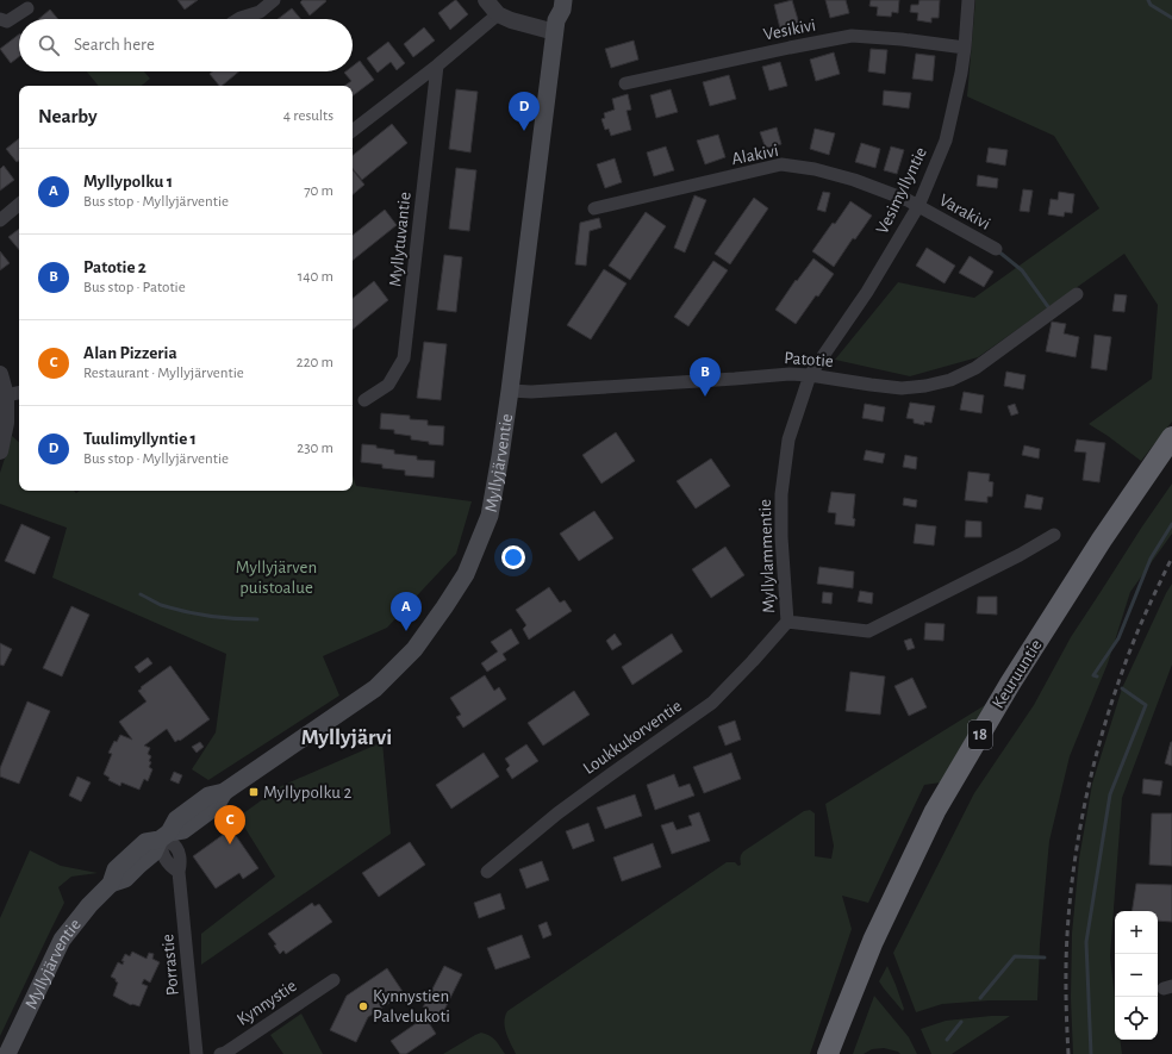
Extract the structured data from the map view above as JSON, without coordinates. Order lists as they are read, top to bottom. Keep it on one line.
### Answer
{"streets":{"highway":["Keuruuntie","18"],"main road":["Myllyjärventie"],"street":["Vesikivi","Alakivi","Vesimyllyntie","Varakivi","Myllytuvantie","Patotie","Myllylammentie","Loukkukorventie","Porrastie","Kynnystie"]},"crossings":[["Vesikivi","Vesimyllyntie"],["Alakivi","Vesimyllyntie"],["Alakivi","Varakivi"],["Vesimyllyntie","Varakivi"],["Vesimyllyntie","Patotie"],["Vesimyllyntie","Myllylammentie"],["Patotie","Myllyjärventie"],["Patotie","Myllylammentie"],["Myllyjärventie","Porrastie"],["Myllylammentie","Loukkukorventie"]],"districts":["Myllyjärvi"],"parks":["Myllyjärven puistoalue"],"places":{"transit":["Myllypolku 2"],"other":["Kynnystien Palvelukoti"]},"page":{"search":"Search here","heading":["Nearby","4 results"],"pins":["D","B","A","C"],"list":[{"mark":"A","name":"Myllypolku 1","note":"Bus stop · Myllyjärventie","value":"70 m"},{"mark":"B","name":"Patotie 2","note":"Bus stop · Patotie","value":"140 m"},{"mark":"C","name":"Alan Pizzeria","note":"Restaurant · Myllyjärventie","value":"220 m"},{"mark":"D","name":"Tuulimyllyntie 1","note":"Bus stop · Myllyjärventie","value":"230 m"}],"map_buttons":["+","−"]}}
